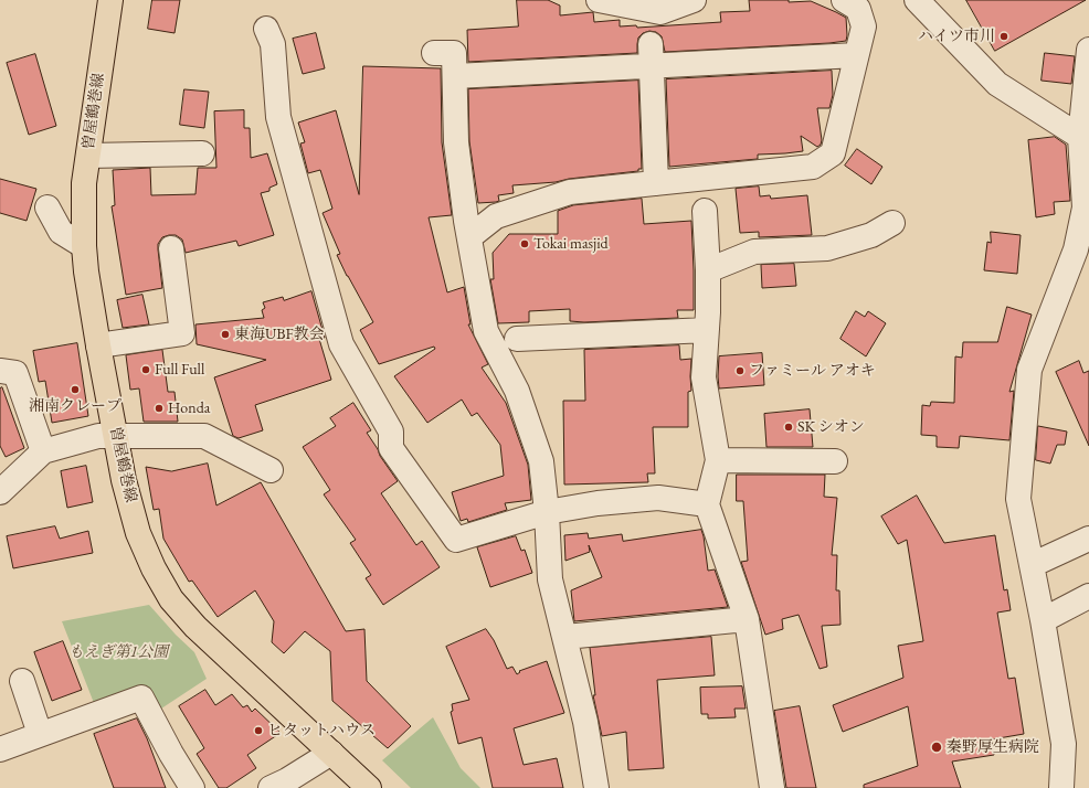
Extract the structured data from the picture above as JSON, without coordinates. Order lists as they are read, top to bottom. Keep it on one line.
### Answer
{"streets":{"main road":["曽屋鶴巻線"]},"parks":["もえぎ第1公園"],"places":["ハイツ市川","Tokai masjid","東海UBF教会","Full Full","ファミール アオキ","湘南クレープ","Honda","SK シオン","ヒタットハウス","秦野厚生病院"]}
